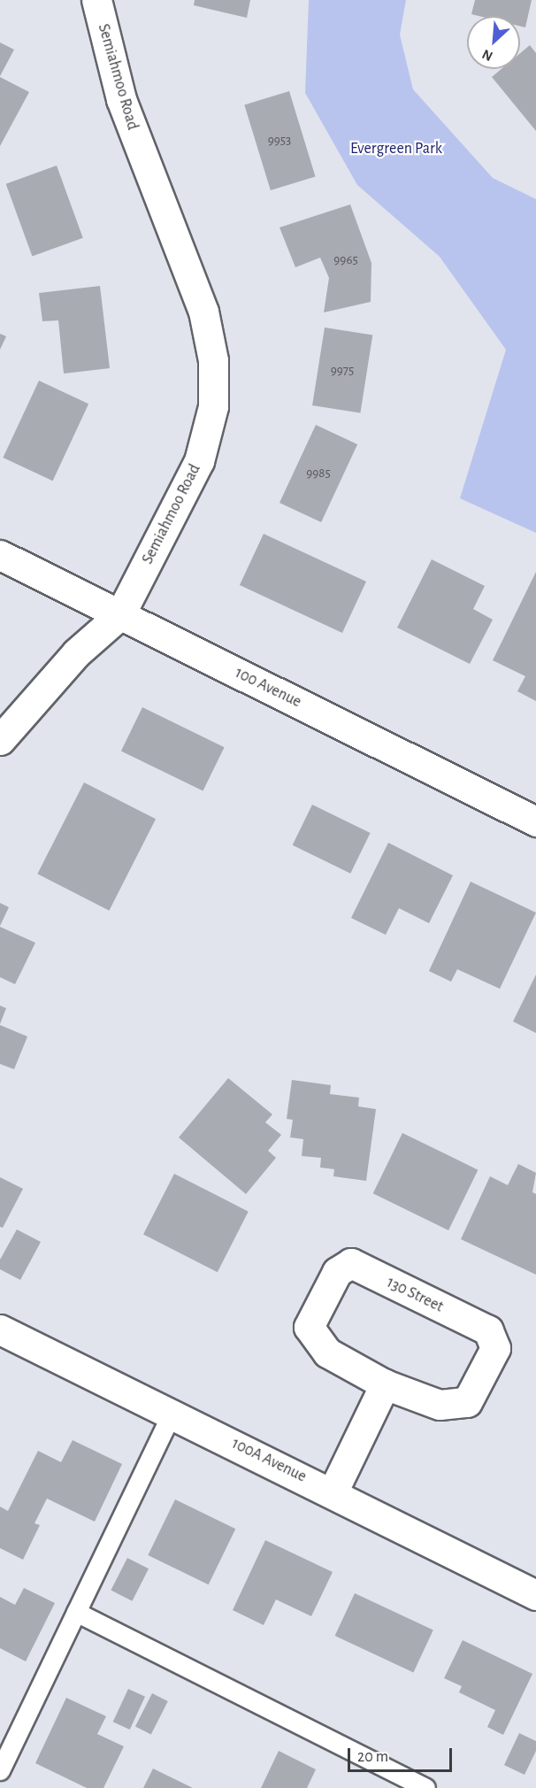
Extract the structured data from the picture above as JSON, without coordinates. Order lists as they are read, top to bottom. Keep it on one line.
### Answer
{"streets":{"street":["Semiahmoo Road","100 Avenue","130 Street","100A Avenue"]},"crossings":[["Semiahmoo Road","100 Avenue"]],"parks":["Evergreen Park"],"house_numbers":["9953","9965","9975","9985"],"scale_bar":"20 m","north":"bottom left"}
